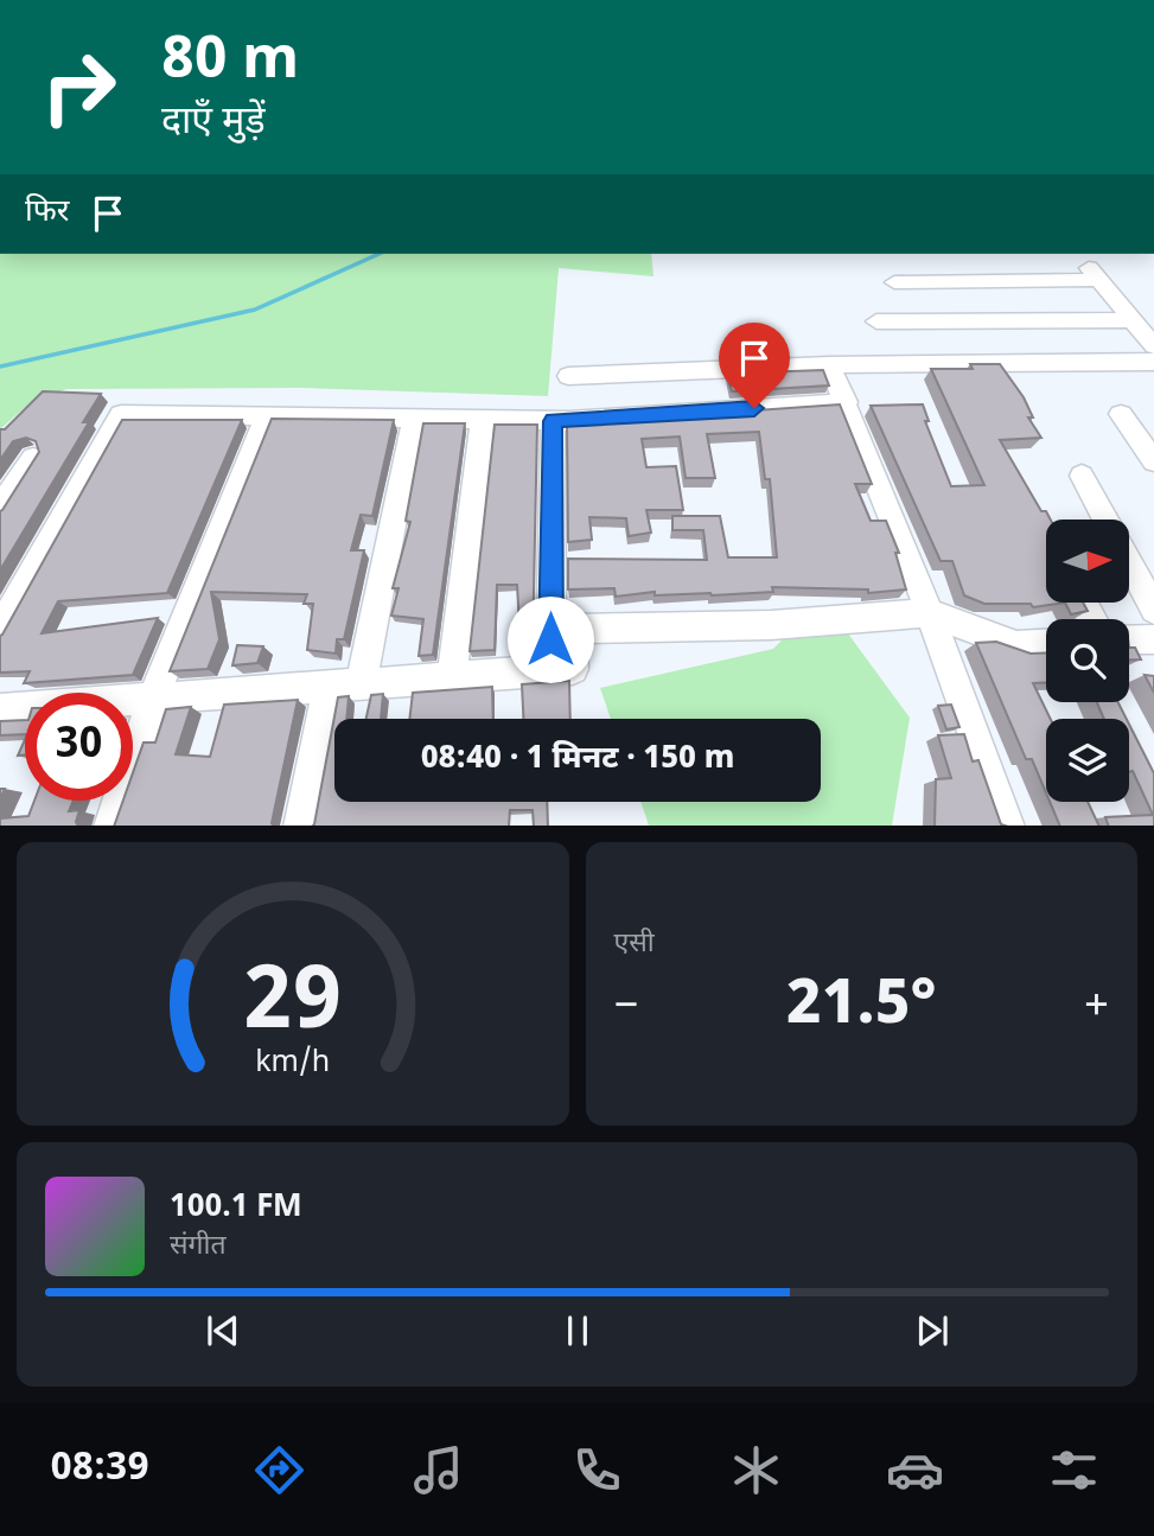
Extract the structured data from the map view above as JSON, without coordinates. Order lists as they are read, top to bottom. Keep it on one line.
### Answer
{"north":"right","page":{"turn":["80 m","दाएँ मुड़ें"],"then":"फिर","limit":"30","trip":"08:40 · 1 मिनट · 150 m","tile":"एसी","heat":["−","21.5°","+"],"song":["100.1 FM","संगीत"],"tabs":"08:39","gauge":["29","km/h"]}}
